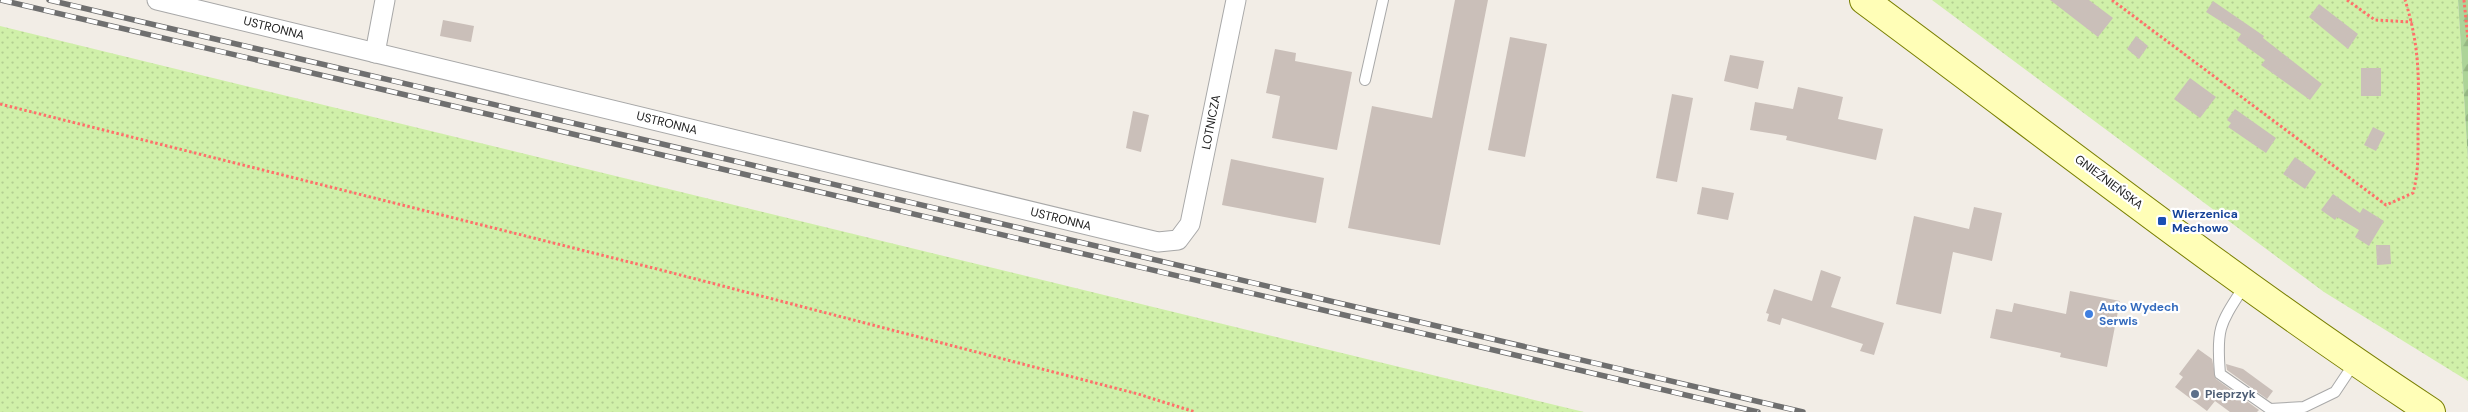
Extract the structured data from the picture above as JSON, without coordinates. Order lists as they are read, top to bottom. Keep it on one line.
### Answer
{"streets":{"main road":["GNIEŹNIEŃSKA"],"street":["USTRONNA","LOTNICZA"]},"crossings":[["USTRONNA","LOTNICZA"]],"places":{"transit":["Wierzenica Mechowo"],"other":["Auto Wydech Serwis","Pieprzyk"]}}
